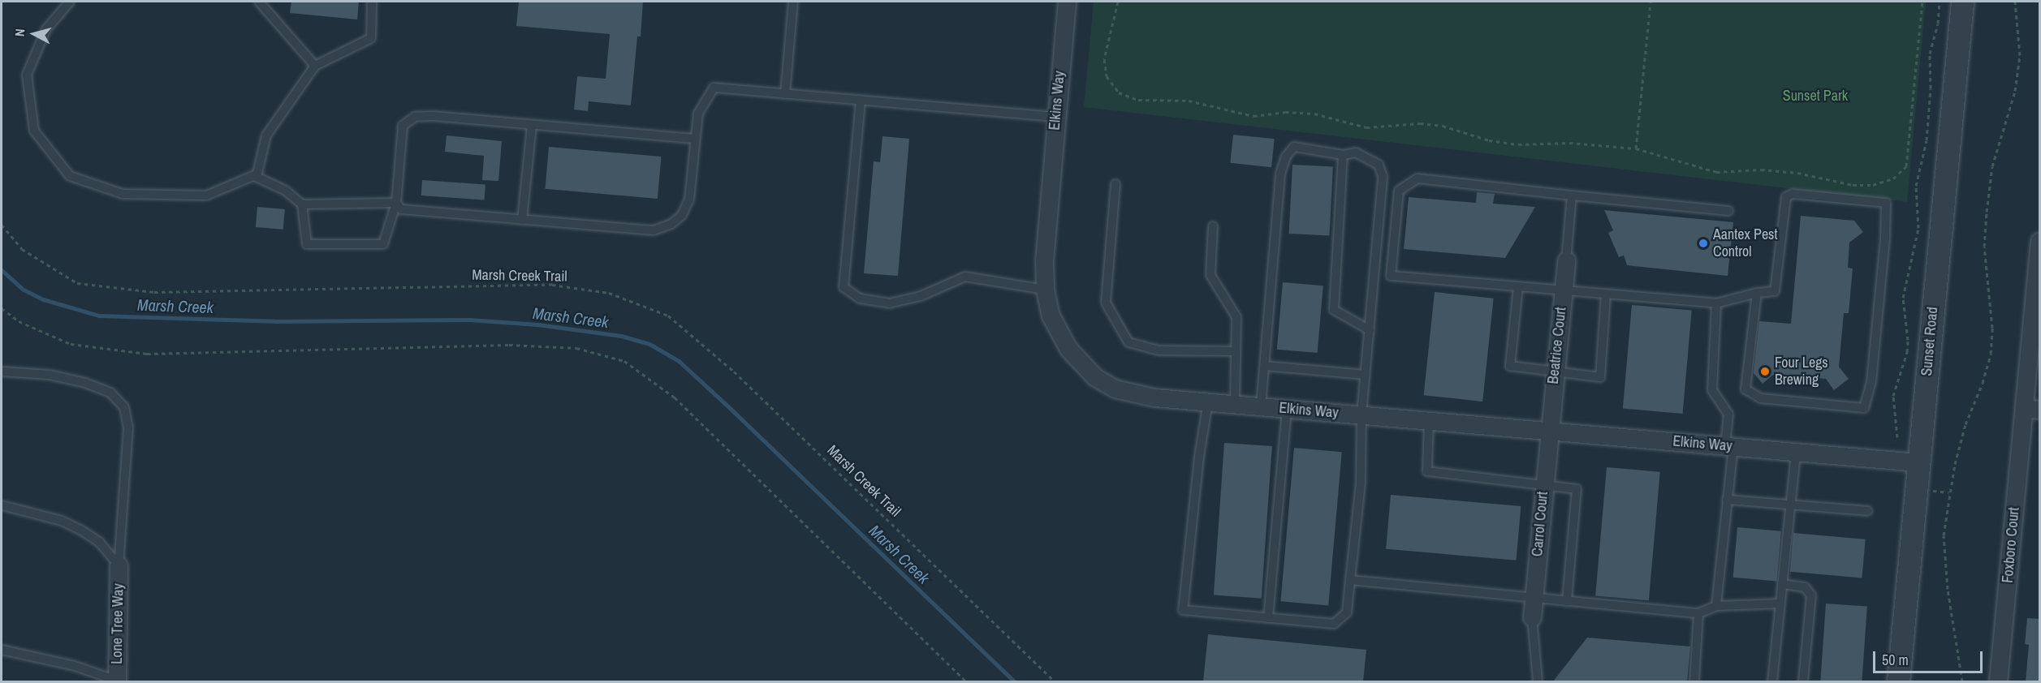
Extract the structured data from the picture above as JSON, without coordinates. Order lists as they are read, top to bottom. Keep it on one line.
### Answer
{"streets":{"street":["Elkins Way","Sunset Road","Beatrice Court","Carrol Court","Foxboro Court","Lone Tree Way"],"path":["Marsh Creek Trail"]},"crossings":[["Elkins Way","Sunset Road"],["Elkins Way","Beatrice Court"],["Elkins Way","Carrol Court"],["Beatrice Court","Carrol Court"]],"water":["Marsh Creek"],"parks":["Sunset Park"],"places":["Aantex Pest Control","Four Legs Brewing"],"scale_bar":"50 m","north":"left"}
